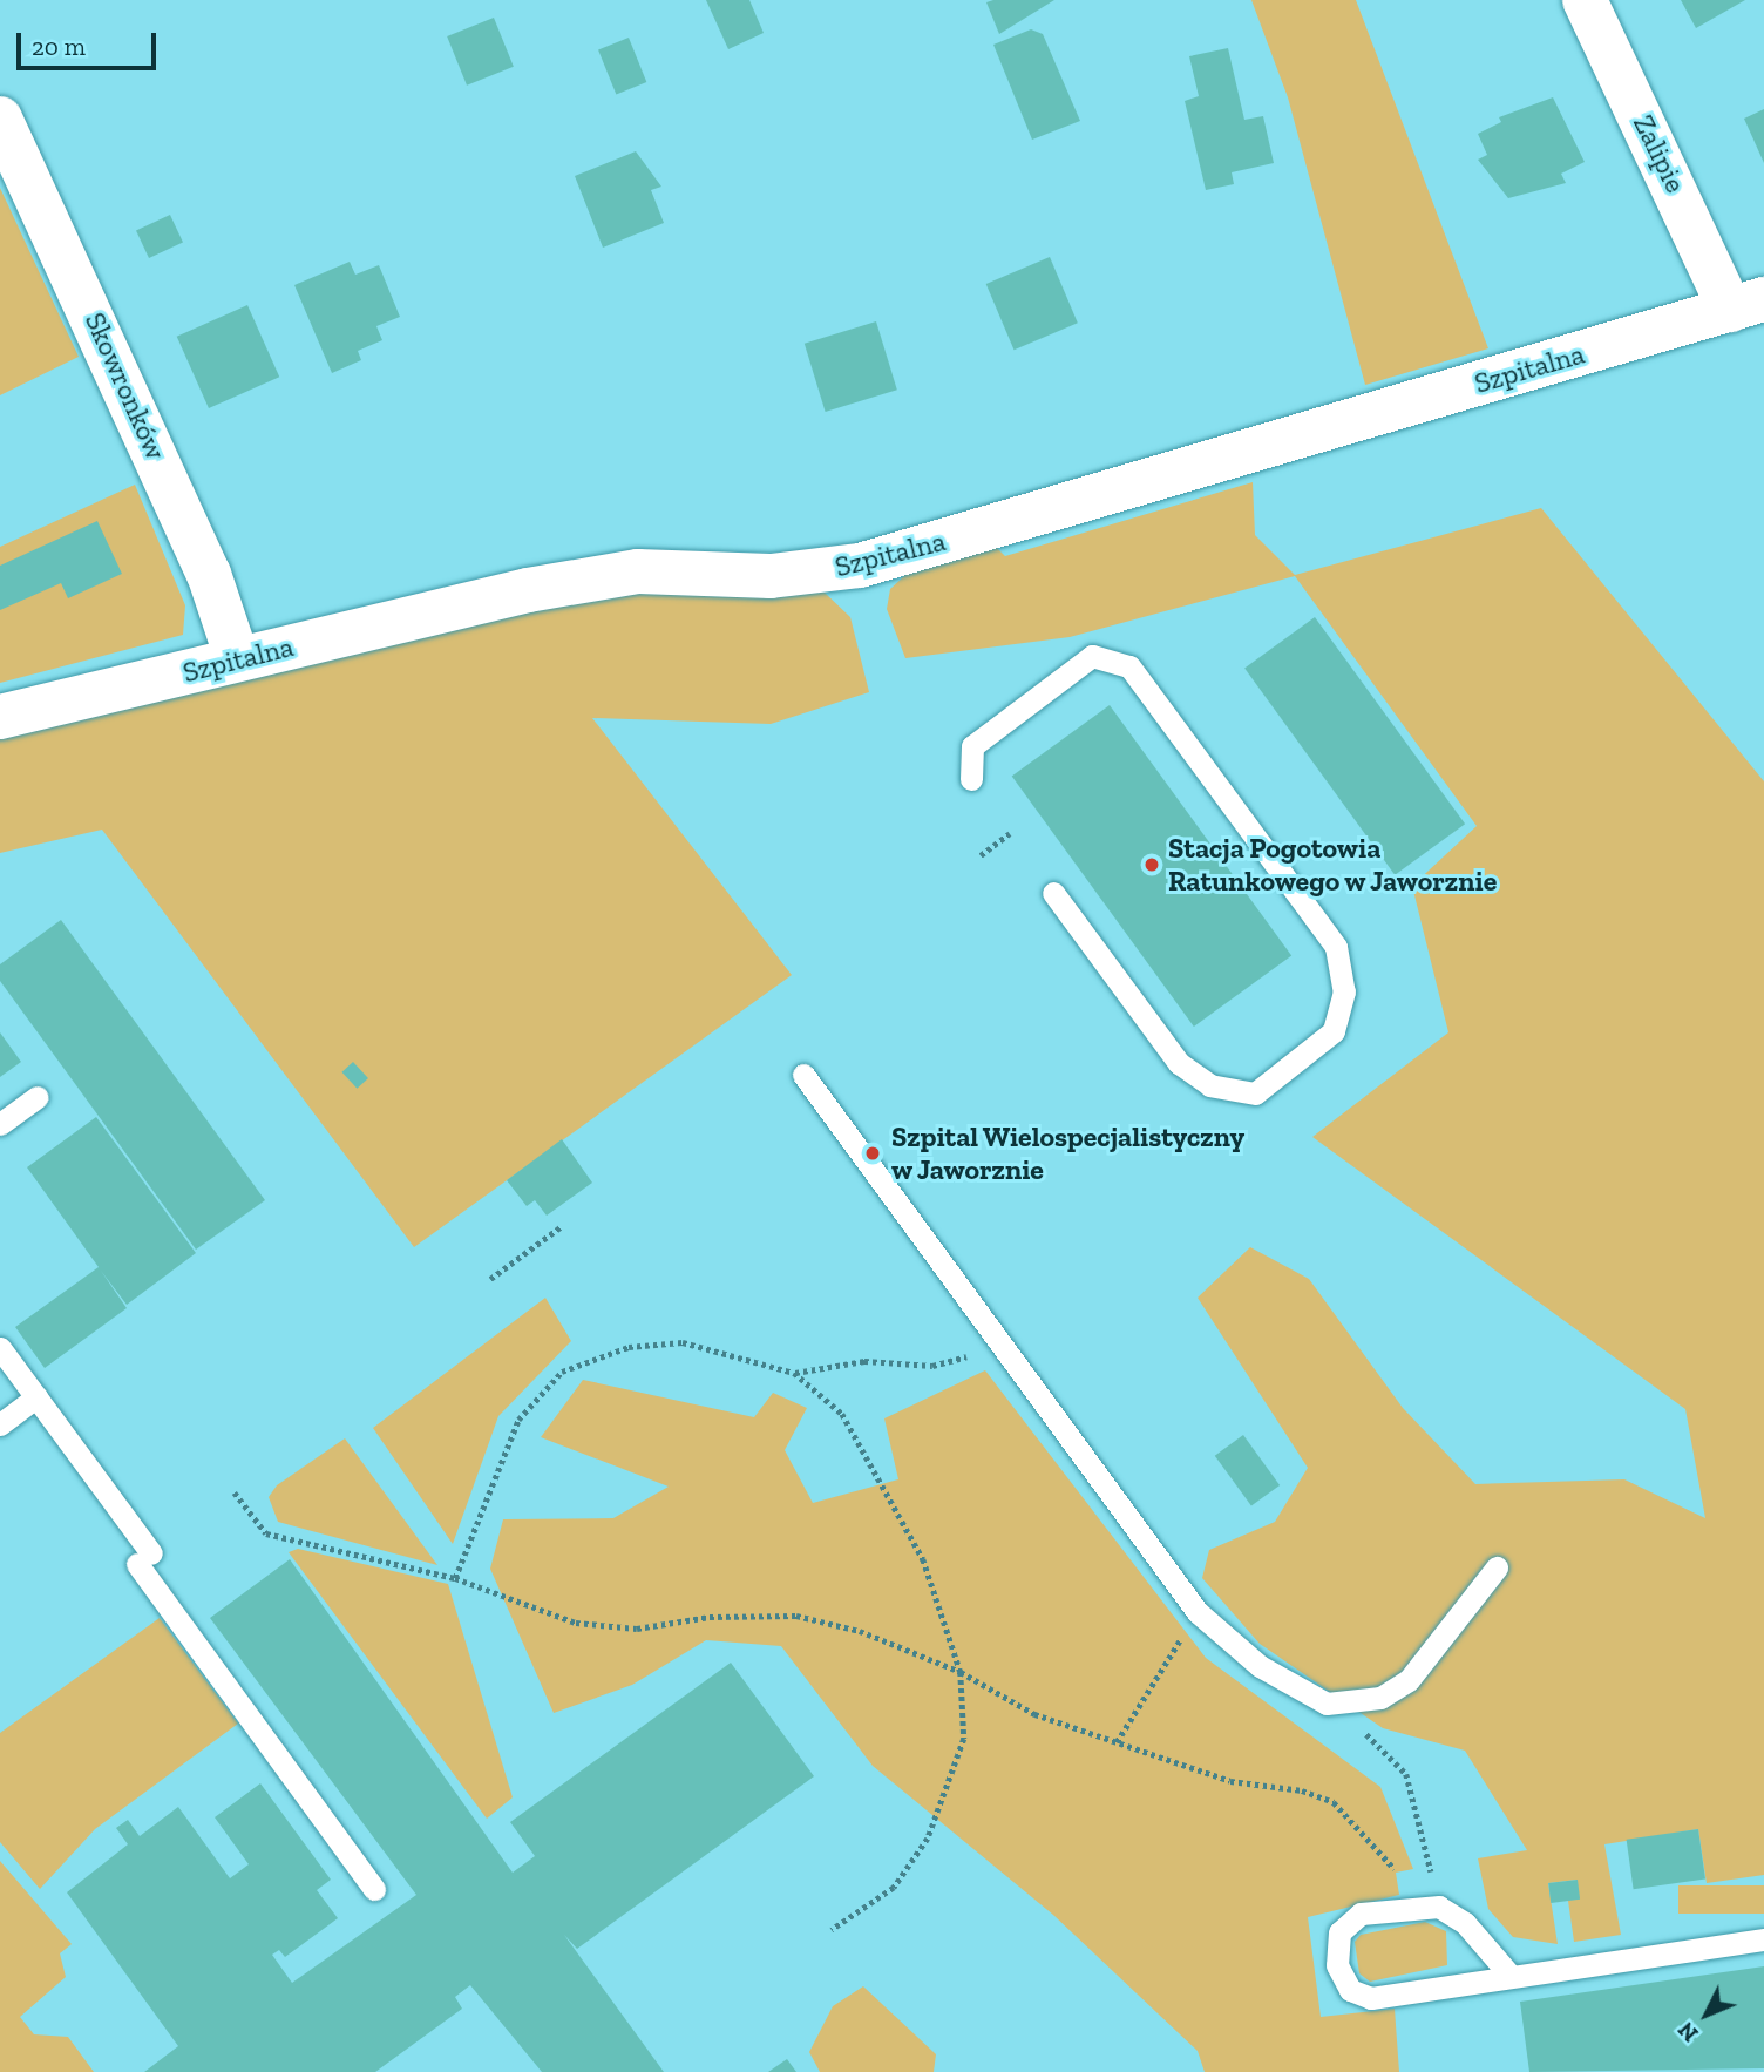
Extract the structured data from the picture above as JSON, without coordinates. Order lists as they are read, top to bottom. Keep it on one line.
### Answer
{"streets":{"street":["Zalipie","Szpitalna","Skowronków"]},"crossings":[["Zalipie","Szpitalna"],["Szpitalna","Skowronków"]],"places":["Stacja Pogotowia Ratunkowego w Jaworznie","Szpital Wielospecjalistyczny w Jaworznie"],"scale_bar":"20 m","north":"bottom left"}
